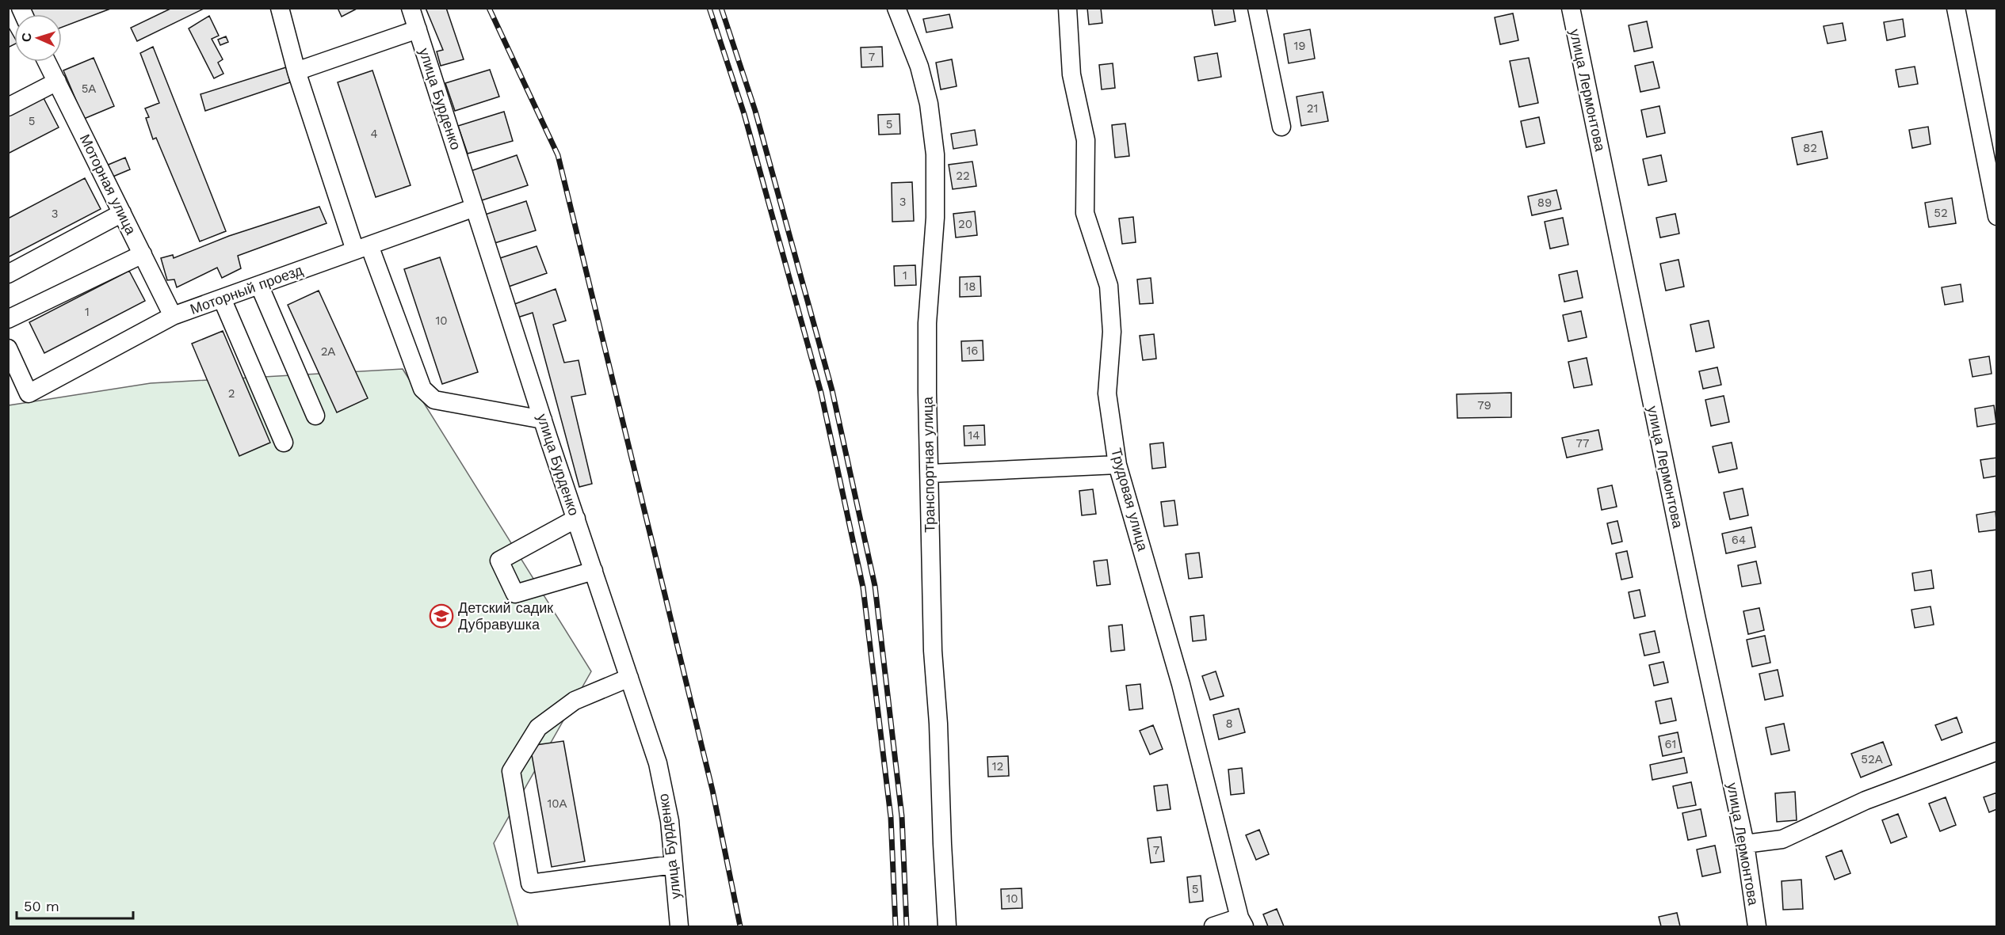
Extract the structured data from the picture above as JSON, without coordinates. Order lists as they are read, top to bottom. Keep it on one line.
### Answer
{"streets":{"street":["улица Лермонтова","улица Бурденко","Моторная улица","Моторный проезд","Транспортная улица","Трудовая улица"]},"crossings":[["улица Бурденко","Моторный проезд"],["Моторная улица","Моторный проезд"]],"places":{"school or university":["Детский садик Дубравушка"]},"house_numbers":["19","7","5А","21","5","5","4","82","22","3","89","52","3","20","1","18","1","10","16","2А","2","79","14","77","64","8","61","52А","12","10А","7","5","10"],"scale_bar":"50 m","north":"left"}
